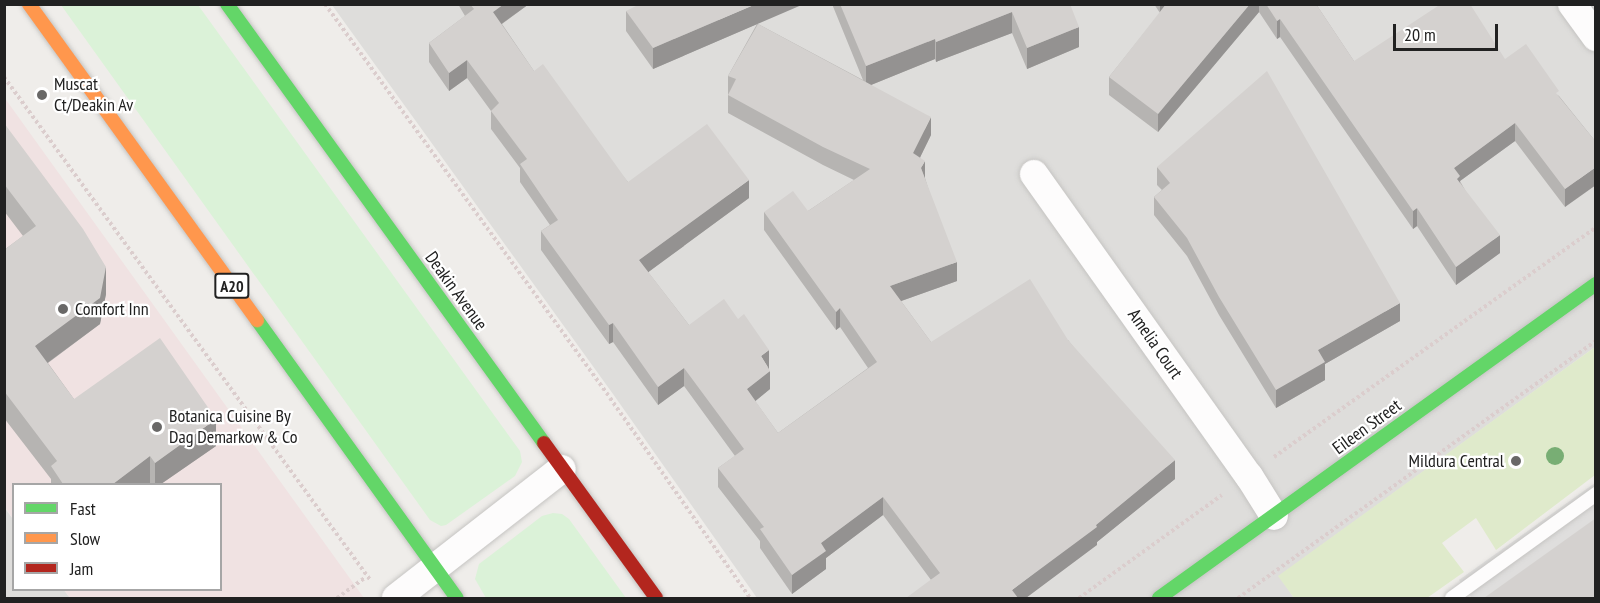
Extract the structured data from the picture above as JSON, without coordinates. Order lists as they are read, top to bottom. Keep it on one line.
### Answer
{"streets":{"main road":["A20","Deakin Avenue","Eileen Street"],"street":["Amelia Court"]},"crossings":[["Amelia Court","Eileen Street"]],"places":["Muscat Ct/Deakin Av","Comfort Inn","Botanica Cuisine By Dag Demarkow & Co","Mildura Central"],"legend":["Fast","Slow","Jam"],"scale_bar":"20 m"}
